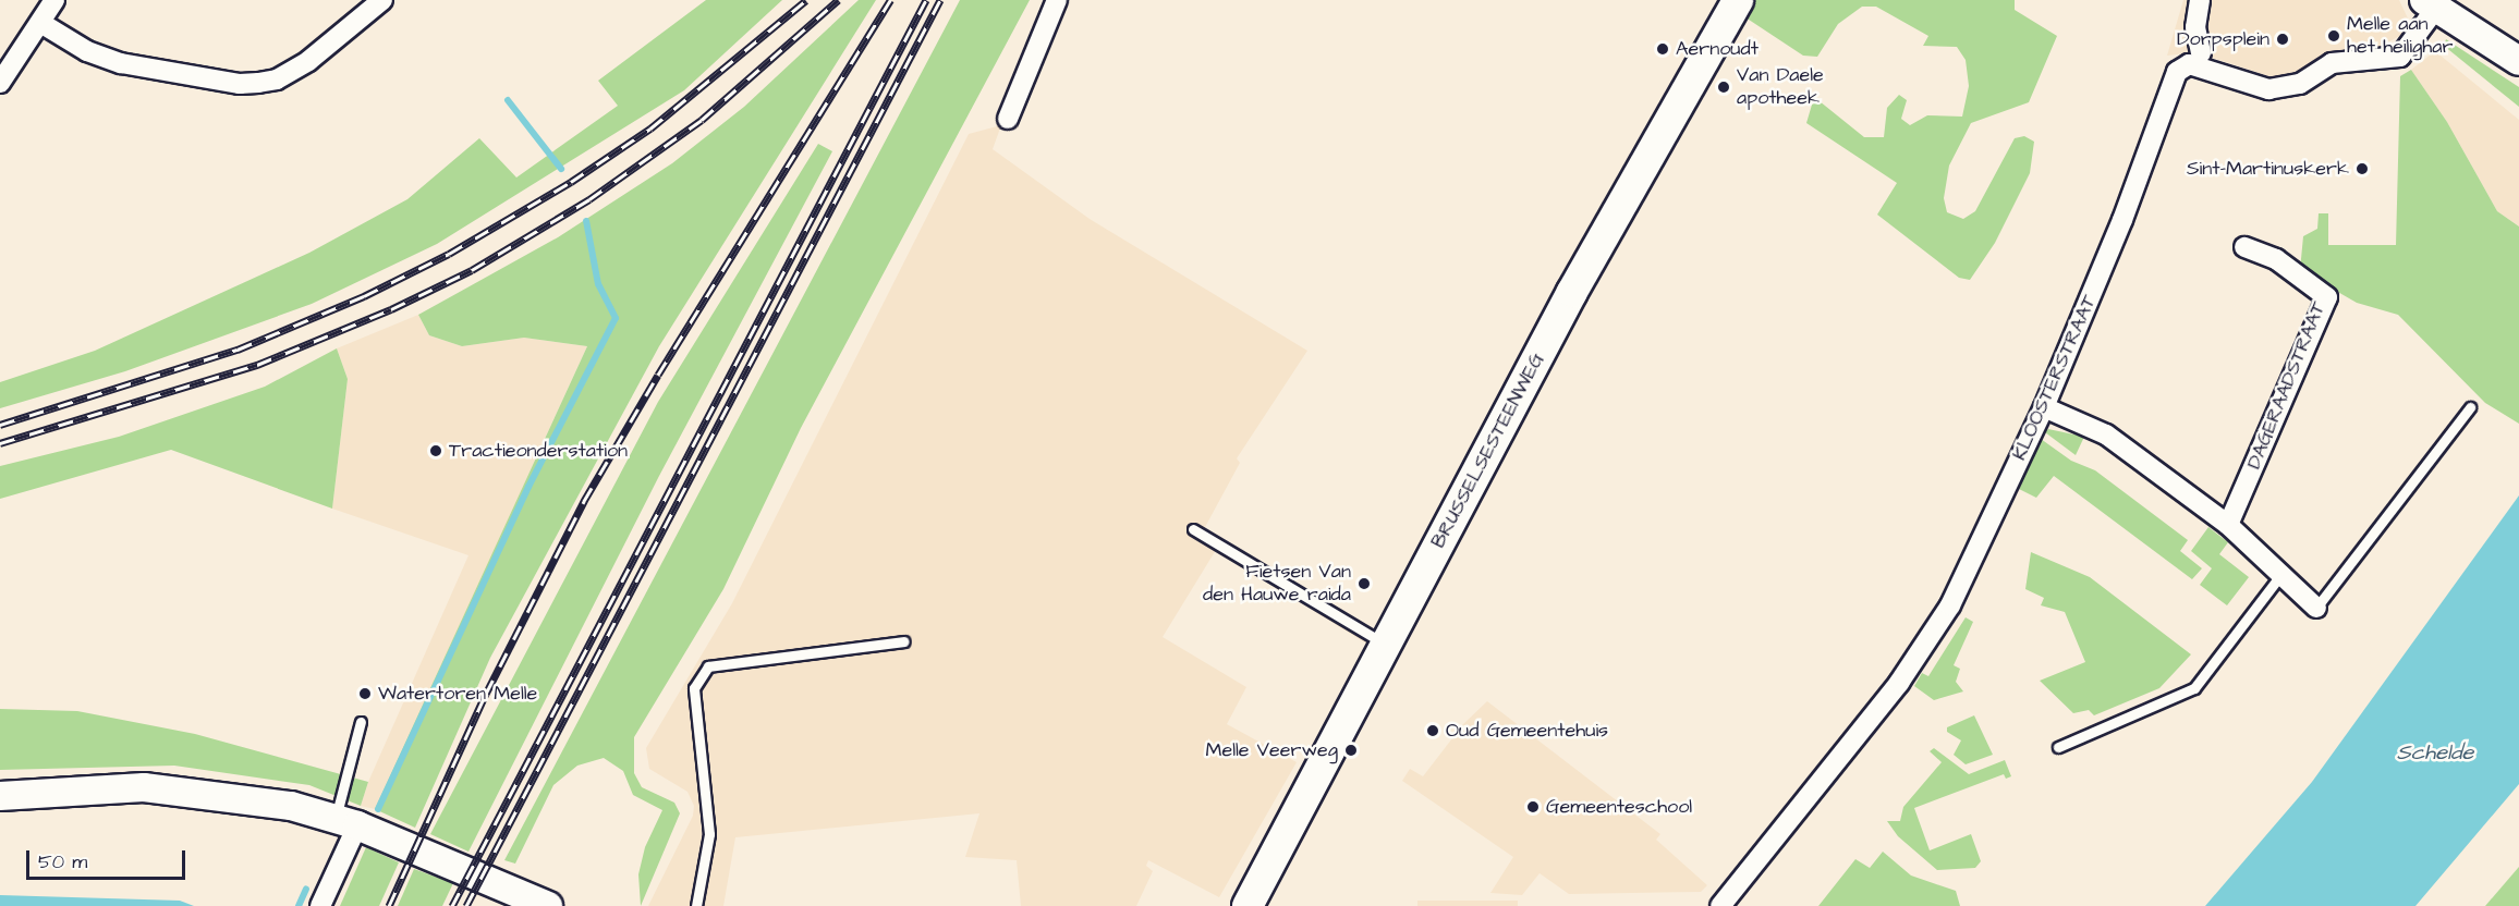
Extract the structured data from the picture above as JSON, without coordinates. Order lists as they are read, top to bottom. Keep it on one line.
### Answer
{"streets":{"main road":["BRUSSELSESTEENWEG"],"street":["KLOOSTERSTRAAT","DAGERAADSTRAAT"]},"water":["Schelde"],"places":["Melle aan het heilighar","Dorpsplein","Aernoudt","Van Daele apotheek","Sint-Martinuskerk","Tractieonderstation","Fietsen Van den Hauwe raida","Watertoren Melle","Oud Gemeentehuis","Melle Veerweg","Gemeenteschool"],"scale_bar":"50 m"}
